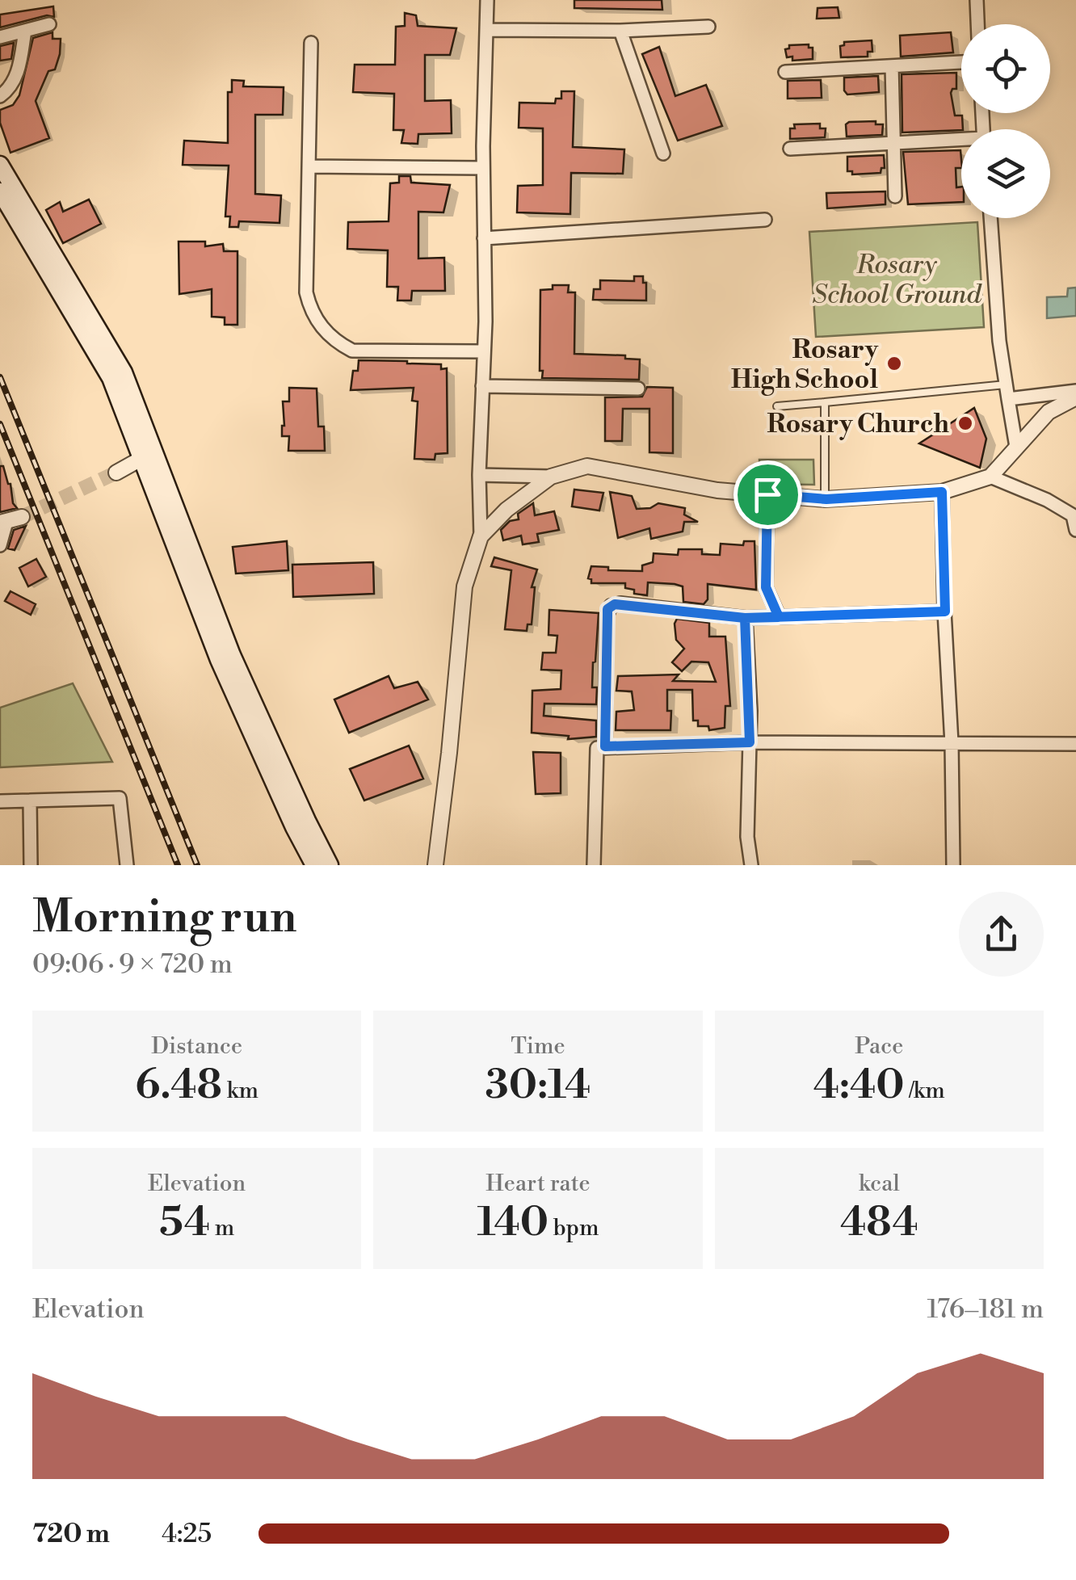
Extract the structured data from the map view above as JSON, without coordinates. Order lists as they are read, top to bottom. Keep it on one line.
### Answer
{"parks":["Rosary School Ground"],"places":["Rosary High School","Rosary Church"],"page":{"heading":["Morning run","09:06 · 9 × 720 m"],"stats":[["Distance","6.48 km"],["Time","30:14"],["Pace","4:40 /km"],["Elevation","54 m"],["Heart rate","140 bpm"],["kcal","484"]],"chart":["Elevation","176–181 m"],"list":[{"name":"720 m","note":"4:25"}]}}
